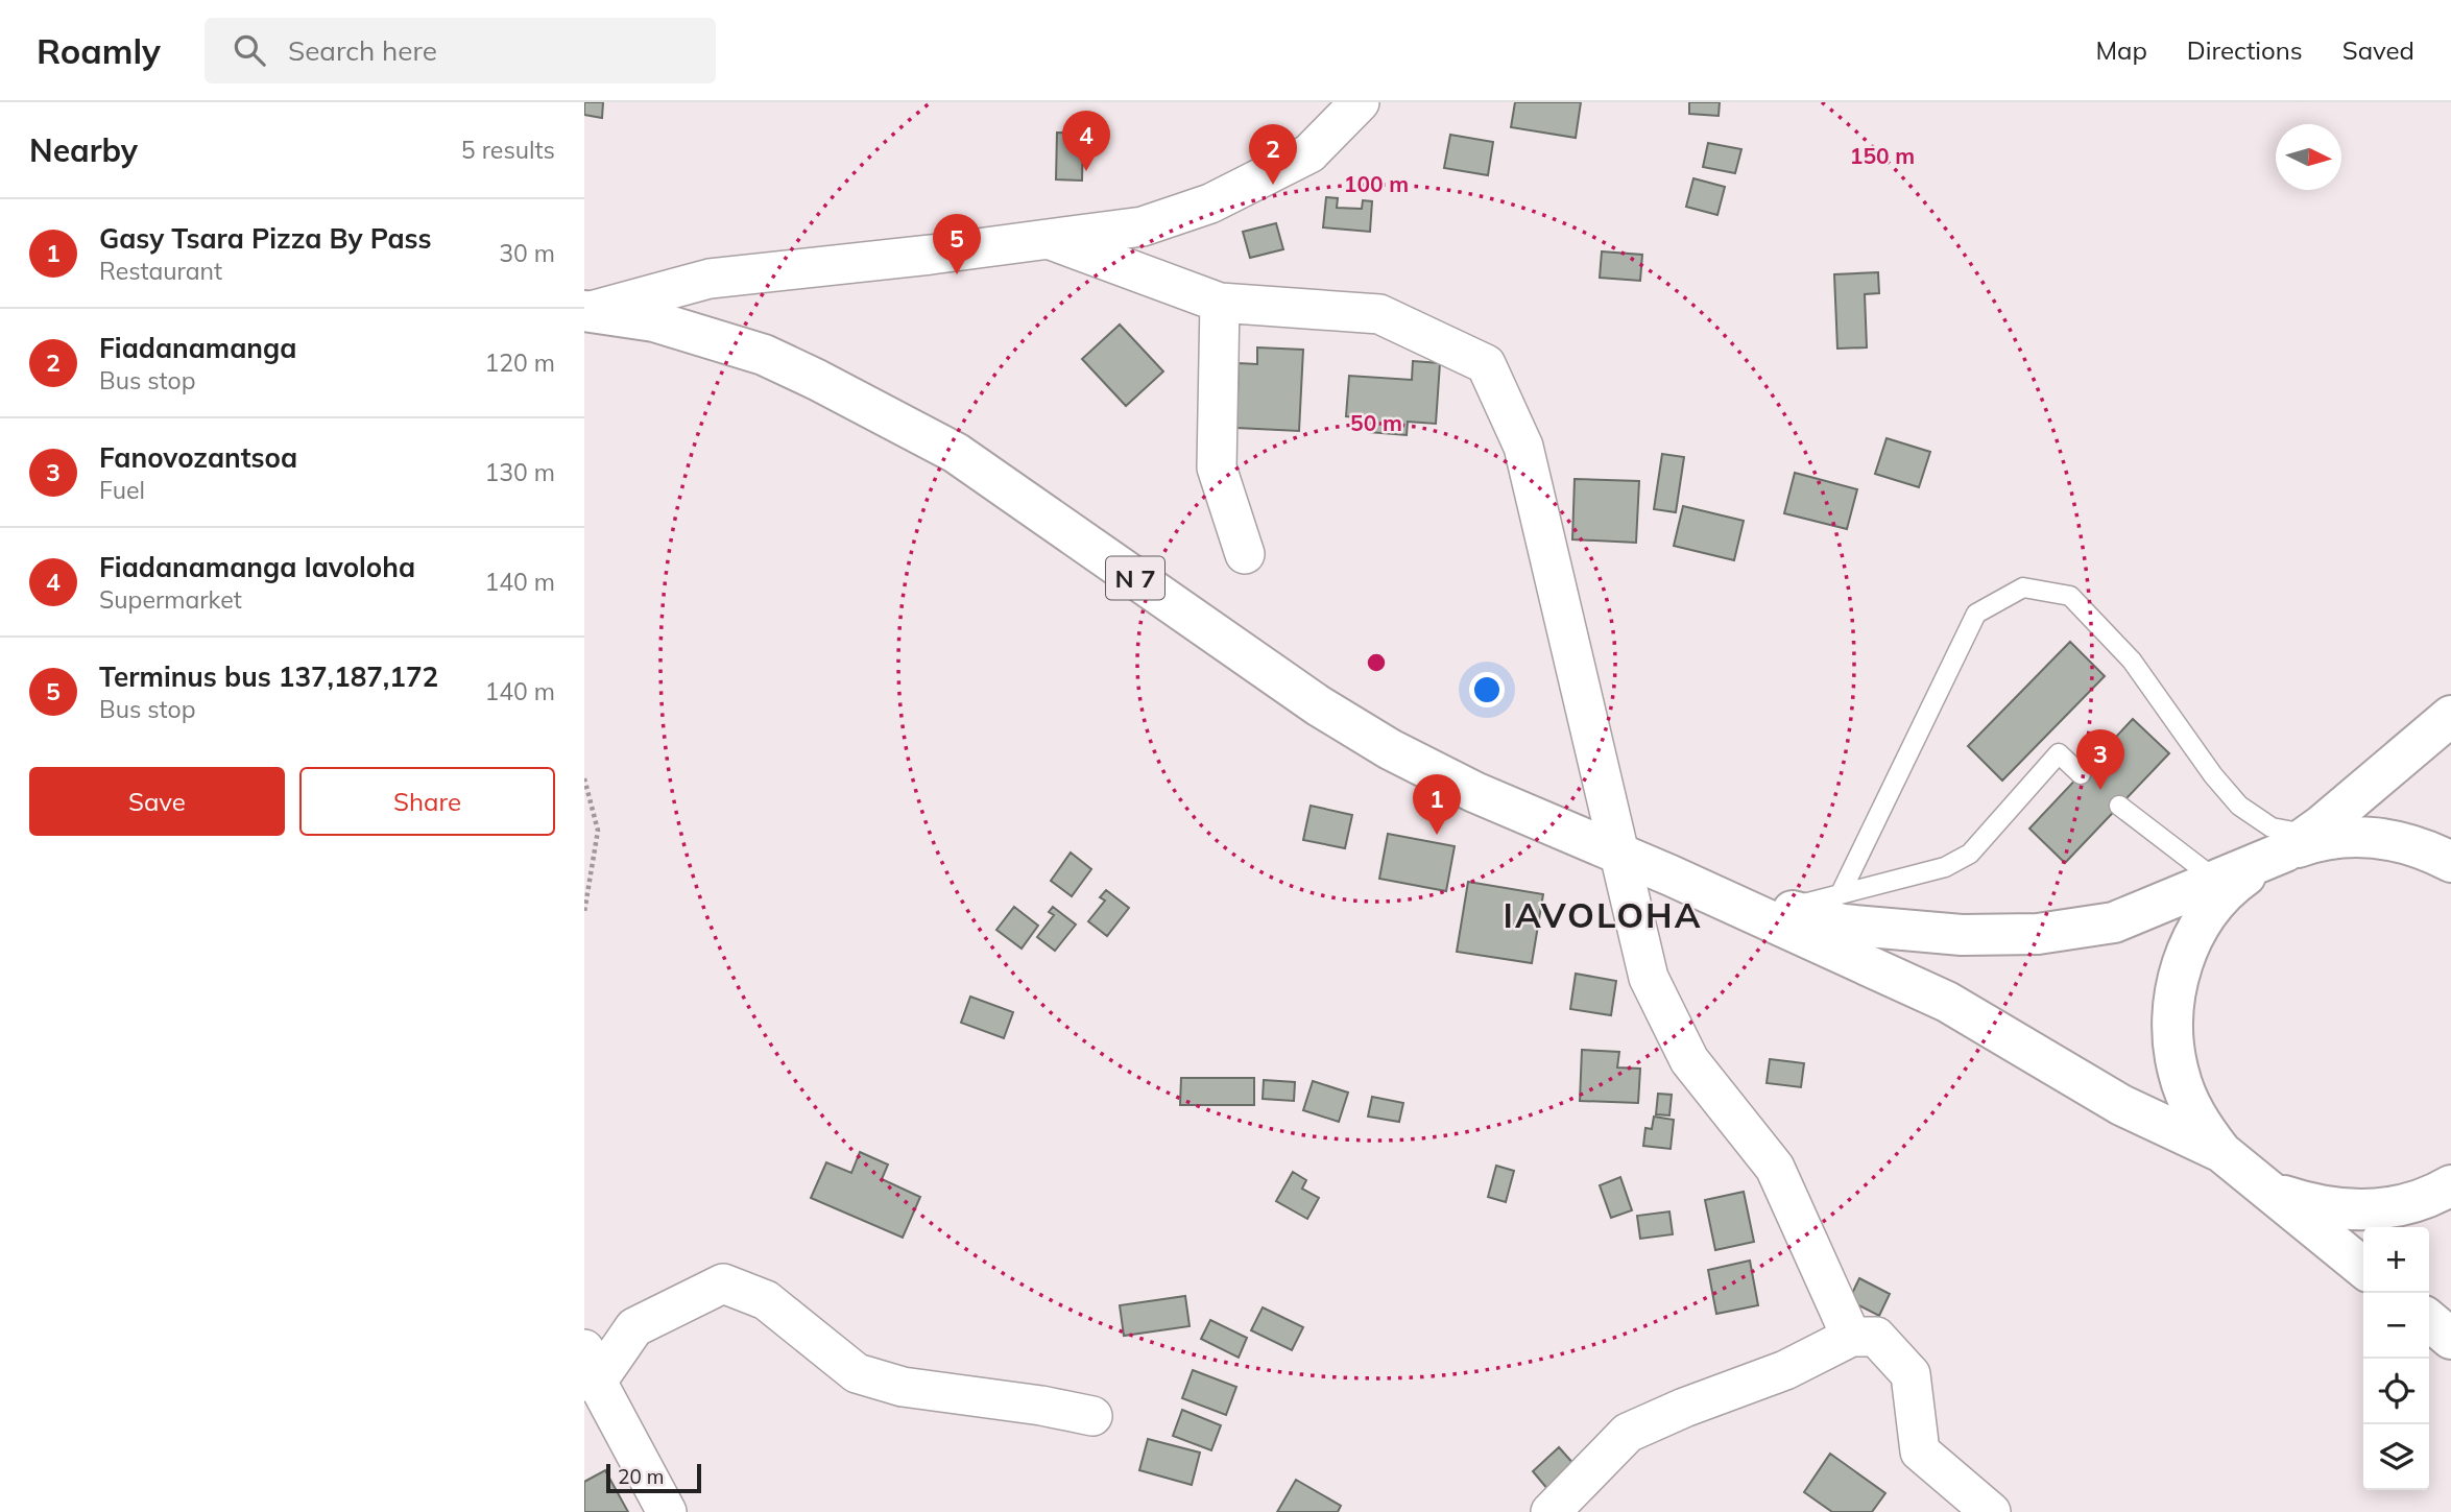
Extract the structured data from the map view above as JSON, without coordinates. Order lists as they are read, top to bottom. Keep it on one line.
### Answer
{"streets":{"main road":["N 7"]},"districts":["IAVOLOHA"],"scale_bar":"20 m","north":"right","page":{"header":"Roamly","search":"Search here","nav":["Map","Directions","Saved"],"heading":["Nearby","5 results"],"pins":["4","2","5","3","1"],"list":[{"mark":"1","name":"Gasy Tsara Pizza By Pass","note":"Restaurant","value":"30 m"},{"mark":"2","name":"Fiadanamanga","note":"Bus stop","value":"120 m"},{"mark":"3","name":"Fanovozantsoa","note":"Fuel","value":"130 m"},{"mark":"4","name":"Fiadanamanga Iavoloha","note":"Supermarket","value":"140 m"},{"mark":"5","name":"Terminus bus 137,187,172","note":"Bus stop","value":"140 m"}],"buttons":["Save","Share"],"map_buttons":["+","−"],"scale":"20 m"},"rings":["150 m","100 m","50 m"]}
